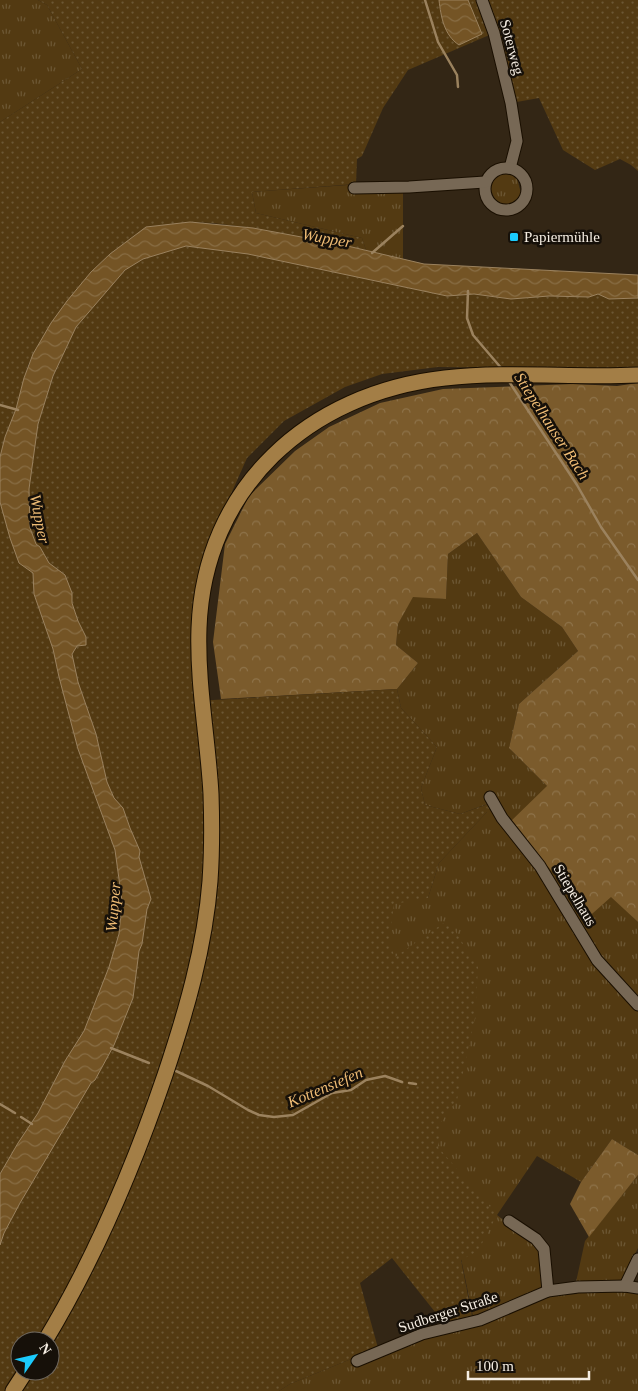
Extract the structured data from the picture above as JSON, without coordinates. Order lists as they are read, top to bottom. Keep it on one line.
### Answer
{"streets":{"street":["Soterweg","Stiepelhaus","Sudberger Straße"]},"water":["Wupper","Stiepelhauser Bach","Kottensiefen"],"places":{"transit":["Papiermühle"]},"scale_bar":"100 m","north":"top right"}
